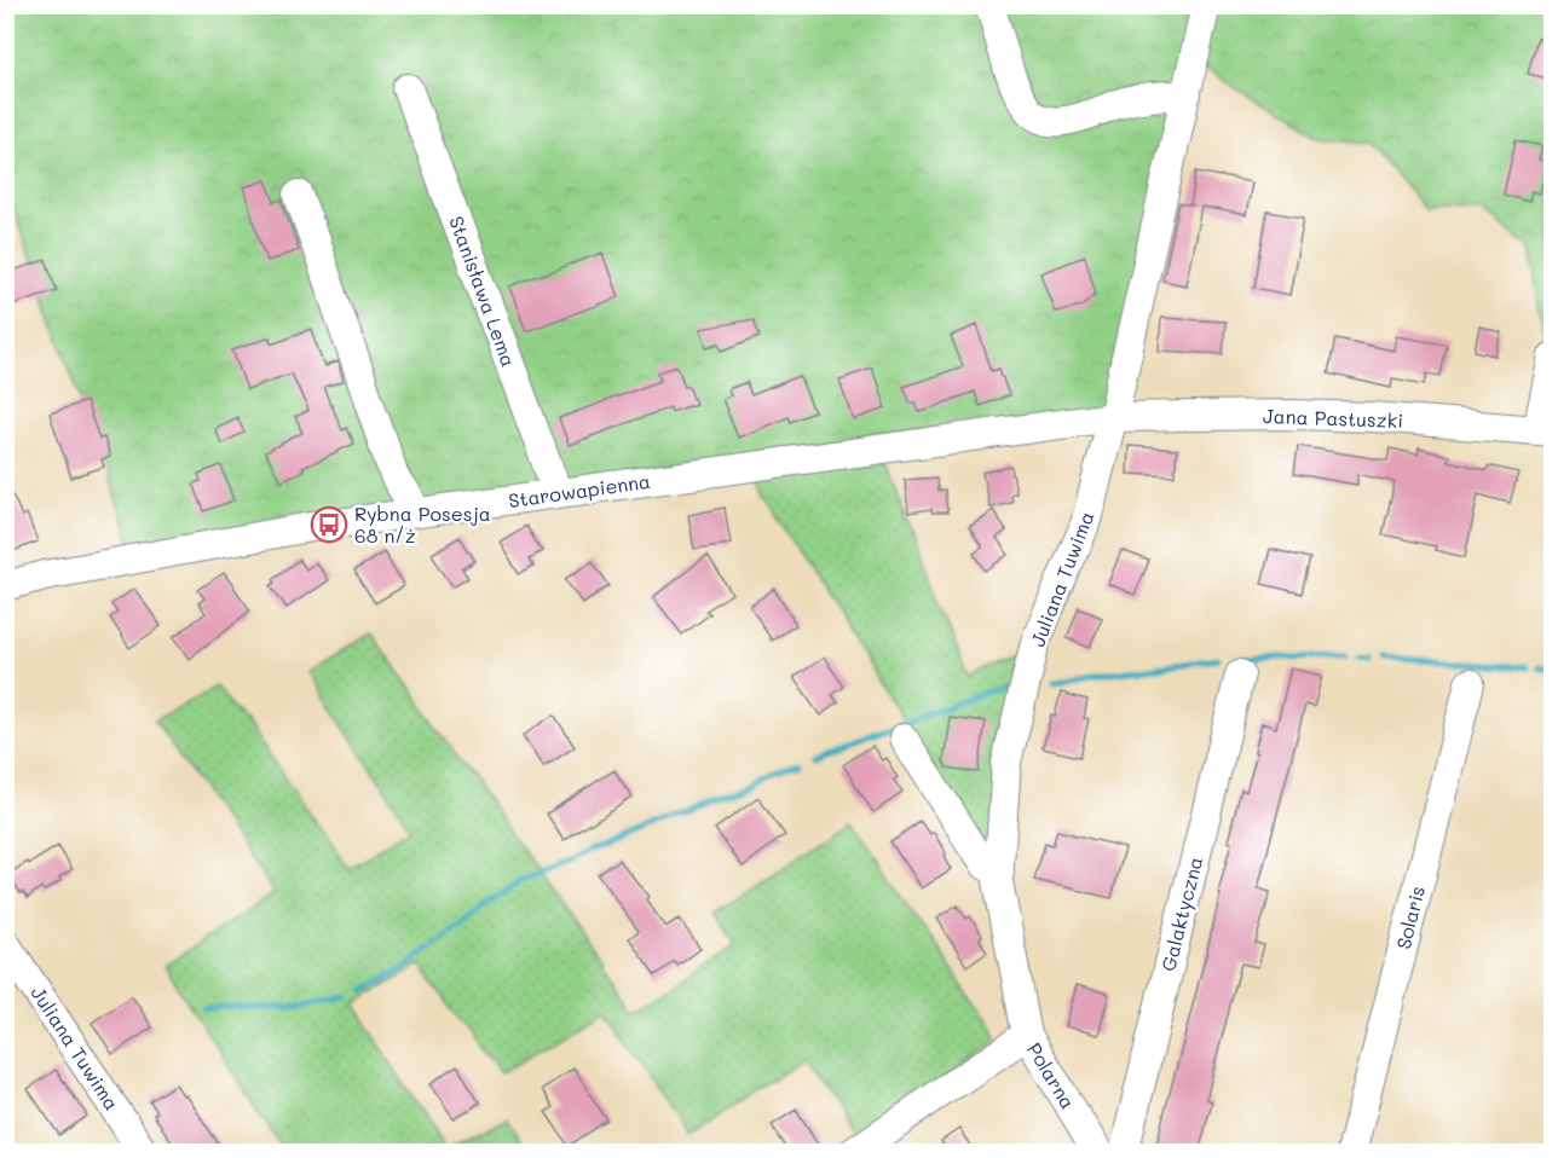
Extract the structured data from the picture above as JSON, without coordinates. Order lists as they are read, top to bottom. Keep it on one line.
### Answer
{"streets":{"street":["Stanisława Lema","Jana Pastuszki","Starowapienna","Juliana Tuwima","Galaktyczna","Solaris","Polarna"]},"crossings":[["Stanisława Lema","Starowapienna"],["Jana Pastuszki","Starowapienna"],["Jana Pastuszki","Juliana Tuwima"],["Starowapienna","Juliana Tuwima"],["Juliana Tuwima","Polarna"]],"places":{"bus stop":["Rybna Posesja 68 n/ż"]}}
